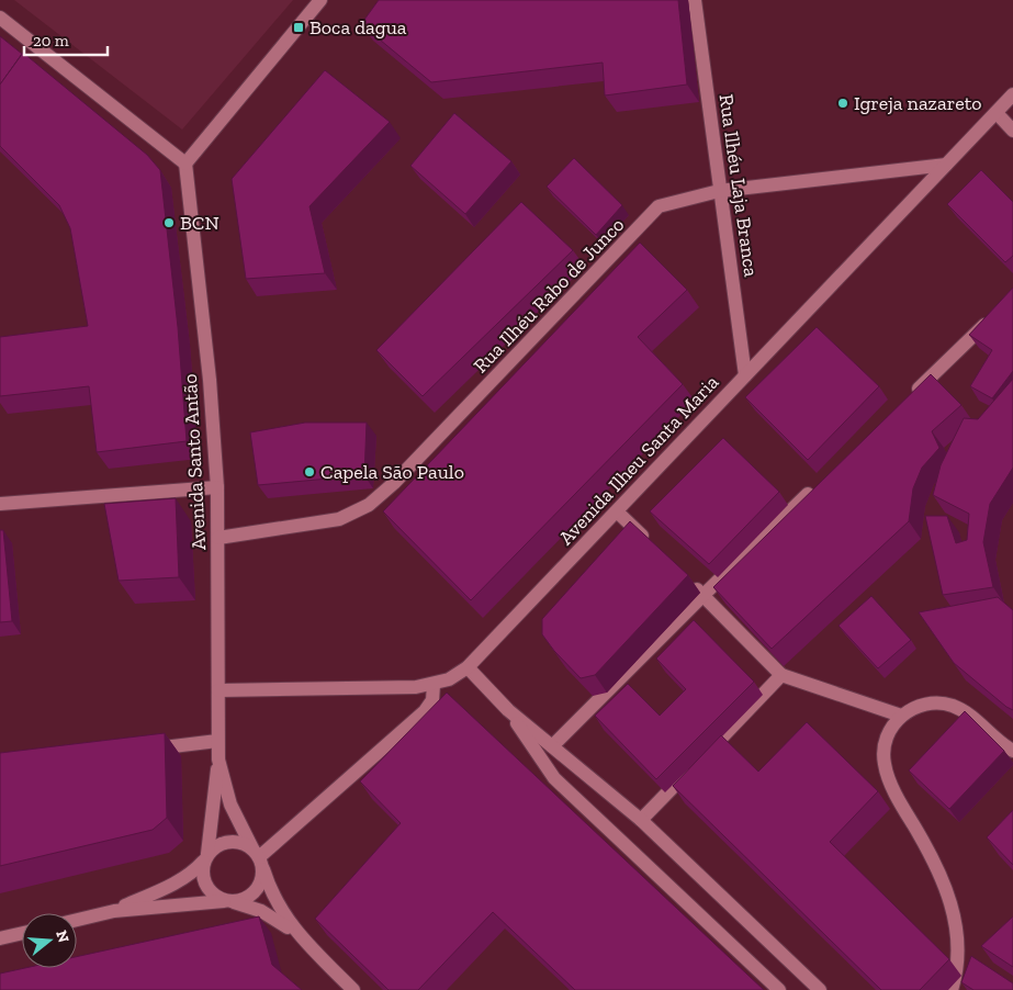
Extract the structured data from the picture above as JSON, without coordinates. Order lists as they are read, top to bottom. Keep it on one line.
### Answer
{"streets":{"street":["Rua Ilhéu Laja Branca","Rua Ilhéu Rabo de Junco","Avenida Ilheu Santa Maria","Avenida Santo Antão"]},"crossings":[["Rua Ilhéu Laja Branca","Rua Ilhéu Rabo de Junco"],["Rua Ilhéu Laja Branca","Avenida Ilheu Santa Maria"],["Rua Ilhéu Rabo de Junco","Avenida Ilheu Santa Maria"],["Rua Ilhéu Rabo de Junco","Avenida Santo Antão"],["Avenida Ilheu Santa Maria","Avenida Santo Antão"]],"places":{"transit":["Boca dagua"],"other":["Igreja nazareto","BCN","Capela São Paulo"]},"scale_bar":"20 m","north":"right"}
